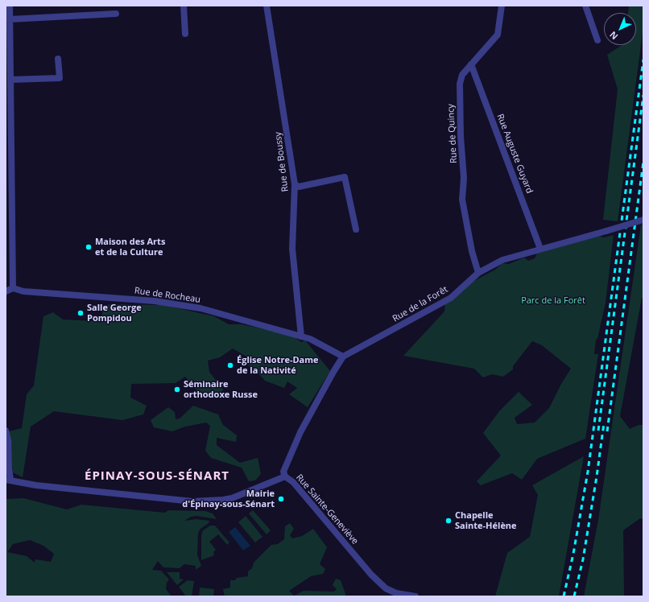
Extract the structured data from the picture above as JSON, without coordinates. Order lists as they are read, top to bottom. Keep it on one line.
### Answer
{"streets":{"street":["Rue de Quincy","Rue Auguste Guyard","Rue de Boussy","Rue de Rocheau","Rue de la Forêt","Rue Sainte-Geneviève"]},"crossings":[["Rue de Quincy","Rue Auguste Guyard"],["Rue de Quincy","Rue de la Forêt"],["Rue Auguste Guyard","Rue de la Forêt"],["Rue de Boussy","Rue de Rocheau"],["Rue de Rocheau","Rue de la Forêt"],["Rue de Rocheau","Rue Sainte-Geneviève"],["Rue de la Forêt","Rue Sainte-Geneviève"]],"districts":["ÉPINAY-SOUS-SÉNART"],"parks":["Parc de la Forêt"],"places":["Maison des Arts et de la Culture","Salle George Pompidou","Église Notre-Dame de la Nativité","Séminaire orthodoxe Russe","Mairie d'Épinay-sous-Sénart","Chapelle Sainte-Hélène"],"north":"bottom left"}
